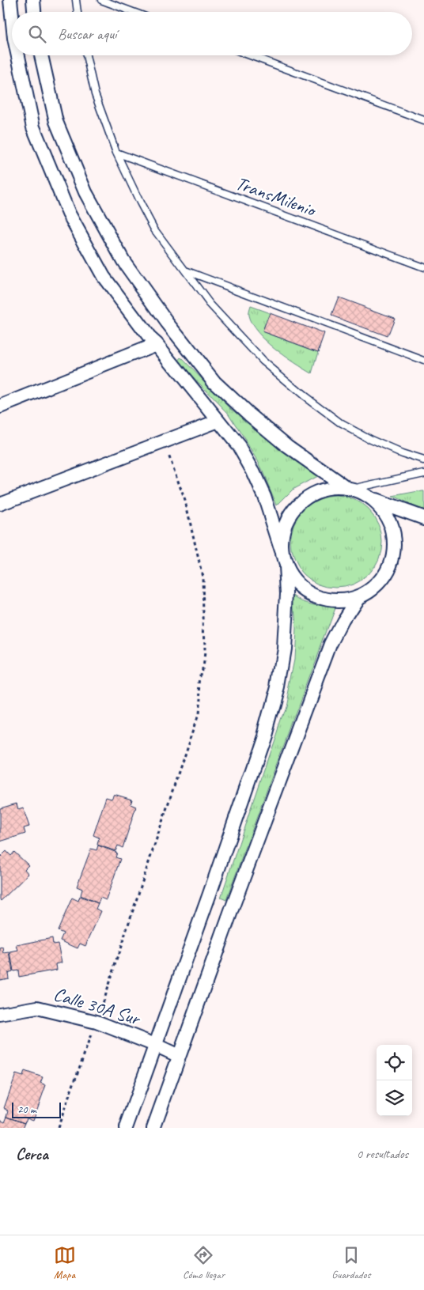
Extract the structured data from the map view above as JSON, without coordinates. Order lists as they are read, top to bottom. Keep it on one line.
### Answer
{"streets":{"street":["Calle 30A Sur"],"lane":["TransMilenio"]},"scale_bar":"20 m","page":{"search":"Buscar aquí","scale":"20 m","heading":["Cerca","0 resultados"],"nav":["Mapa","Cómo llegar","Guardados"]}}
